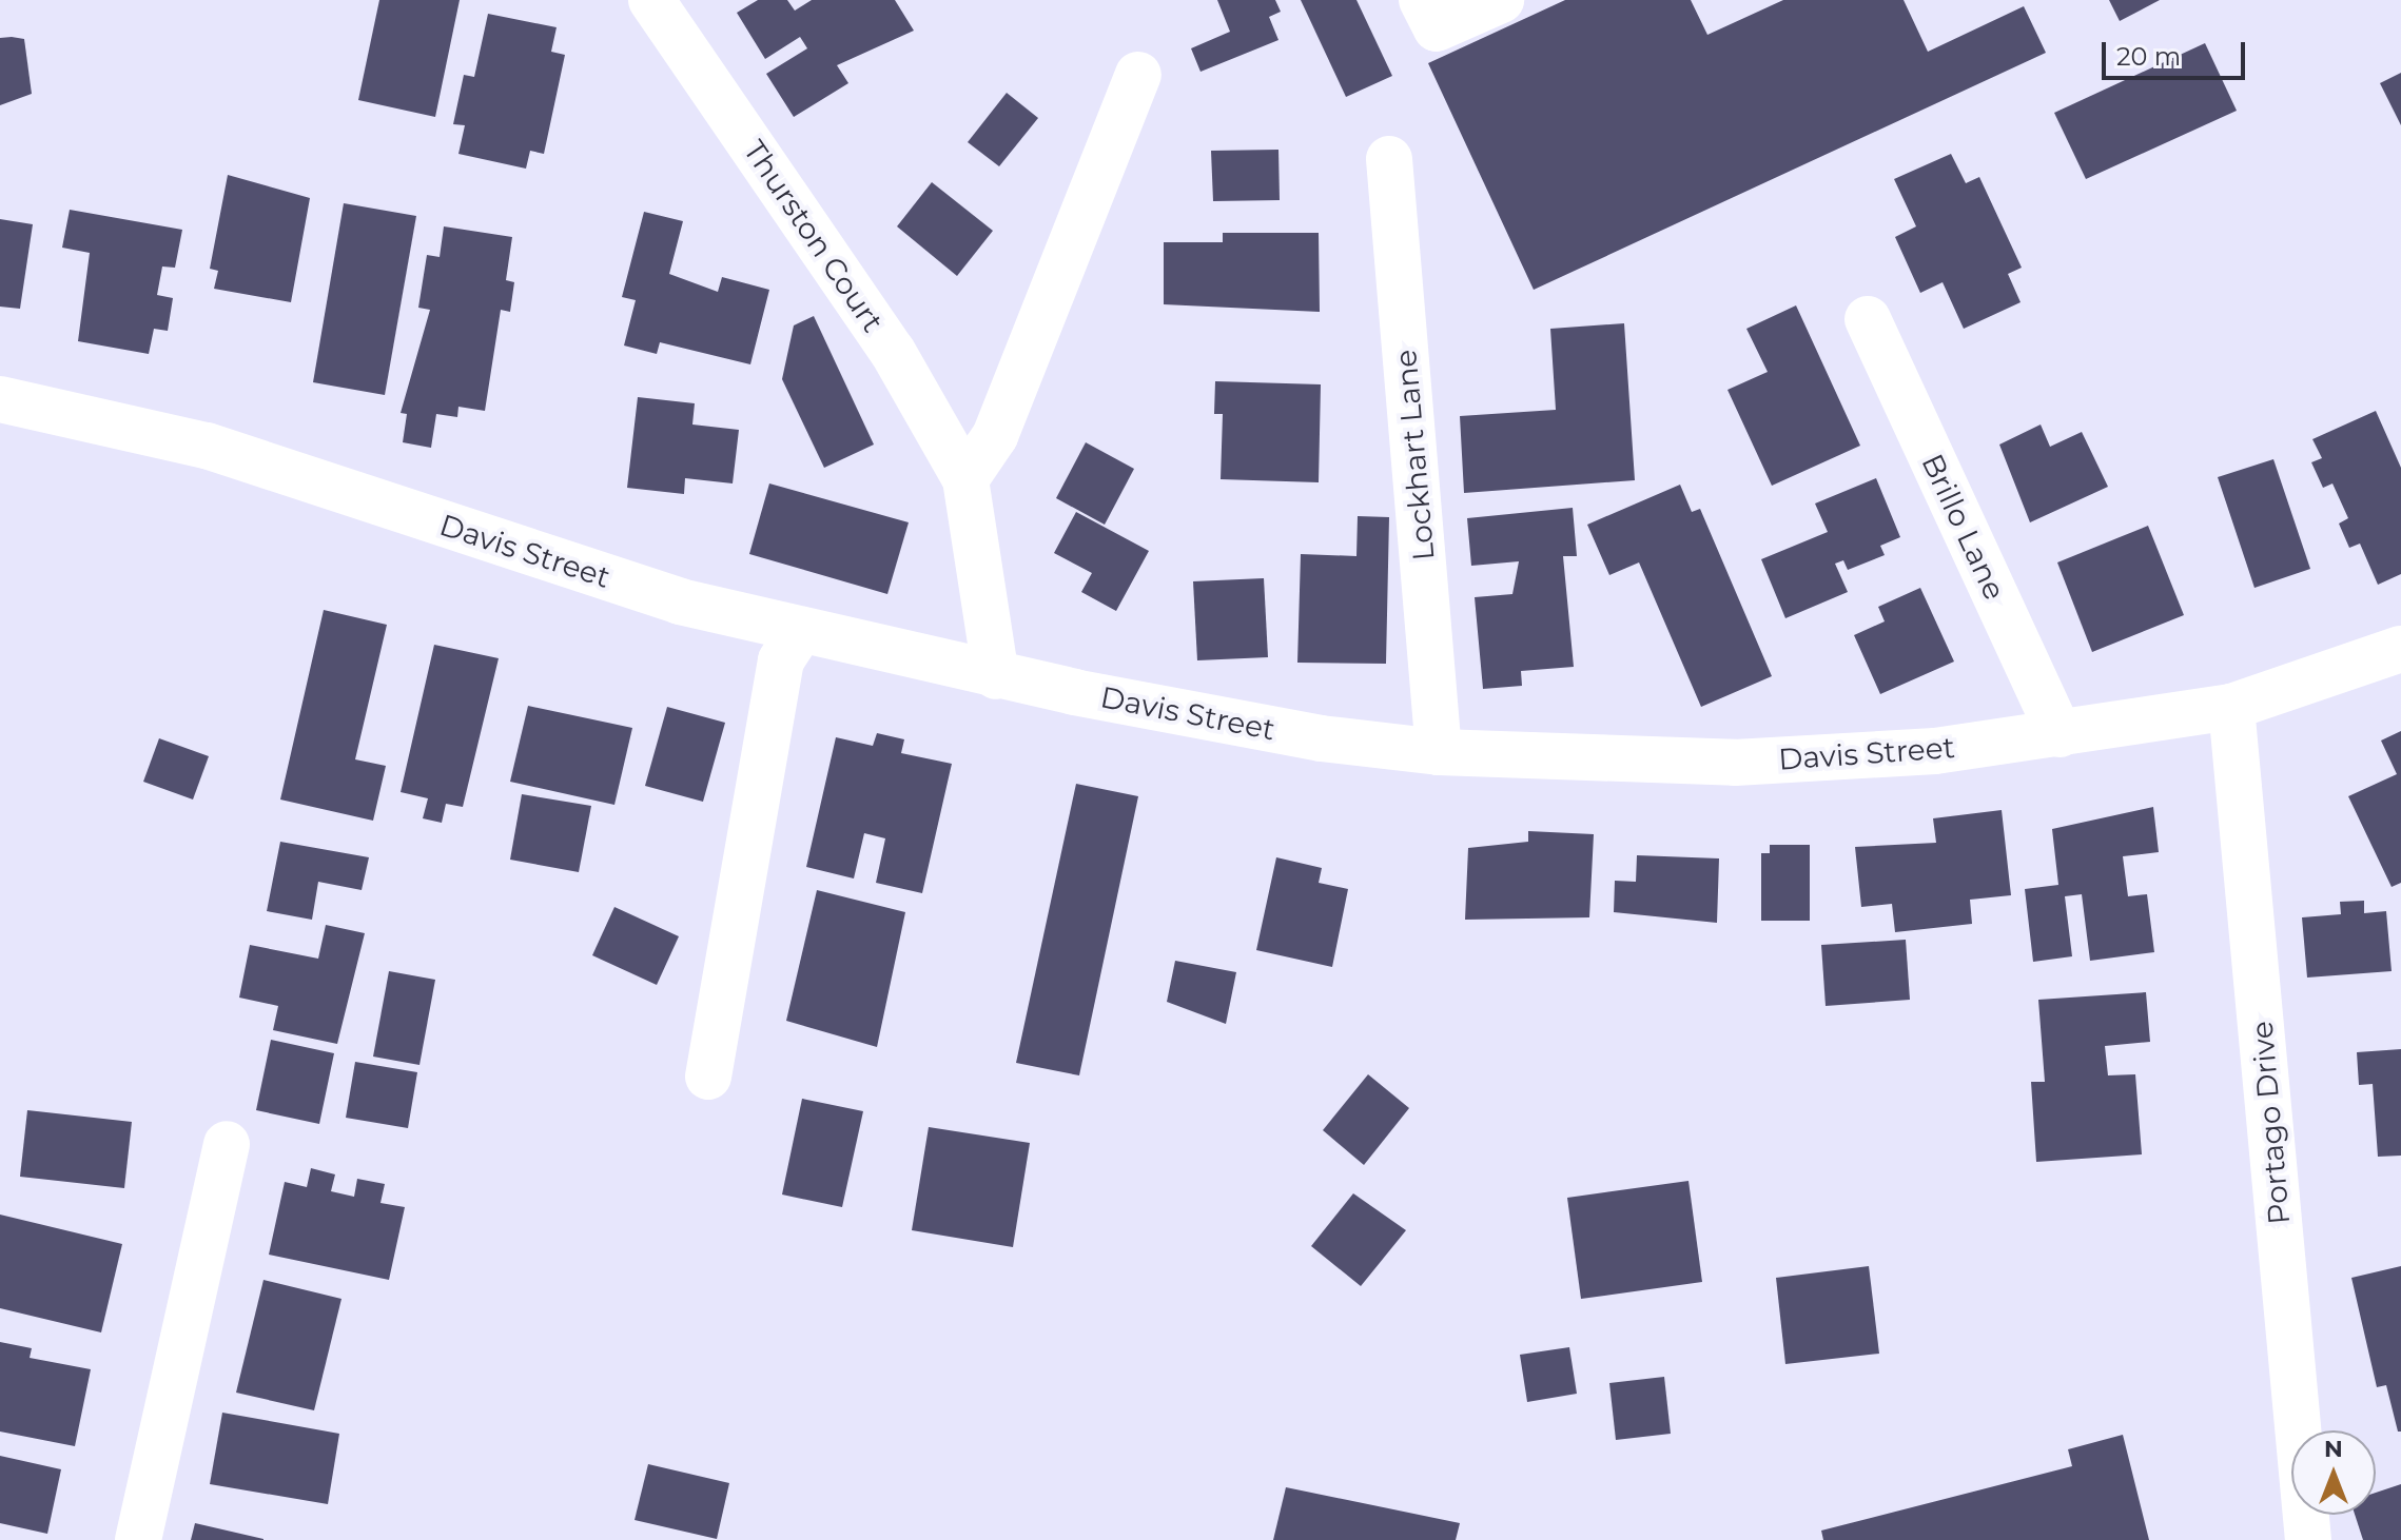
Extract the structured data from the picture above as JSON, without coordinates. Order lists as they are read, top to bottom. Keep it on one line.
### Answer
{"streets":{"street":["Thurston Court","Lockhart Lane","Brillo Lane","Davis Street","Portago Drive"]},"crossings":[["Thurston Court","Davis Street"],["Lockhart Lane","Davis Street"],["Brillo Lane","Davis Street"],["Davis Street","Portago Drive"]],"scale_bar":"20 m","north":"top"}
